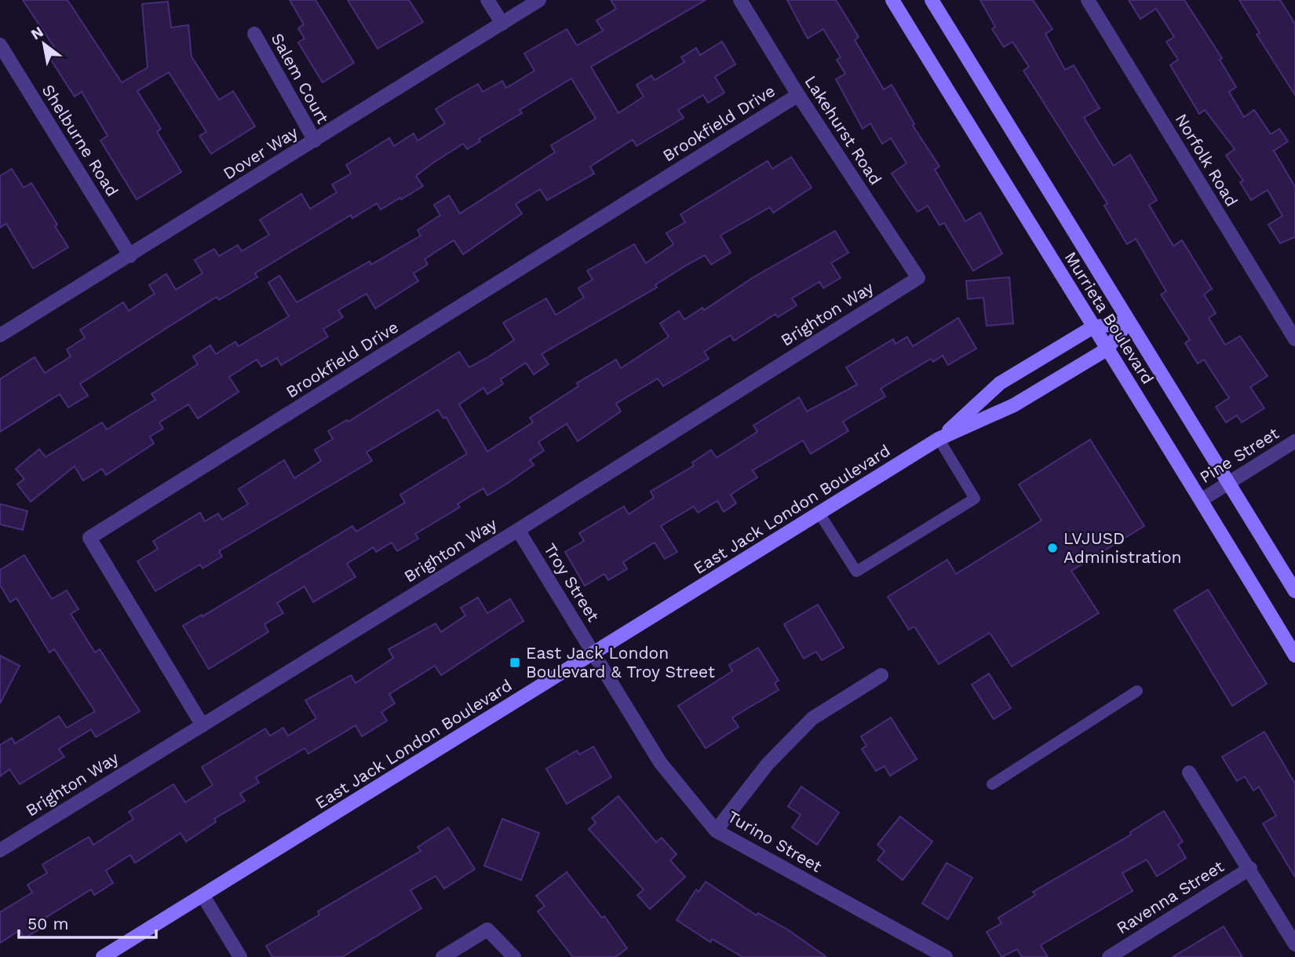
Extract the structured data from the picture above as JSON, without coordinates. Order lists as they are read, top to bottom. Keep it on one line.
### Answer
{"streets":{"main road":["Murrieta Boulevard","East Jack London Boulevard"],"street":["Salem Court","Brookfield Drive","Lakehurst Road","Shelburne Road","Dover Way","Norfolk Road","Brighton Way","Pine Street","Troy Street","Turino Street","Ravenna Street"]},"crossings":[["Salem Court","Dover Way"],["Brookfield Drive","Lakehurst Road"],["Brookfield Drive","Brighton Way"],["Lakehurst Road","Brighton Way"],["Shelburne Road","Dover Way"],["Brighton Way","Troy Street"],["Murrieta Boulevard","Pine Street"],["Murrieta Boulevard","East Jack London Boulevard"],["East Jack London Boulevard","Troy Street"],["East Jack London Boulevard","Turino Street"],["Troy Street","Turino Street"]],"places":{"other":["LVJUSD Administration"],"transit":["East Jack London Boulevard & Troy Street"]},"scale_bar":"50 m","north":"top left"}
